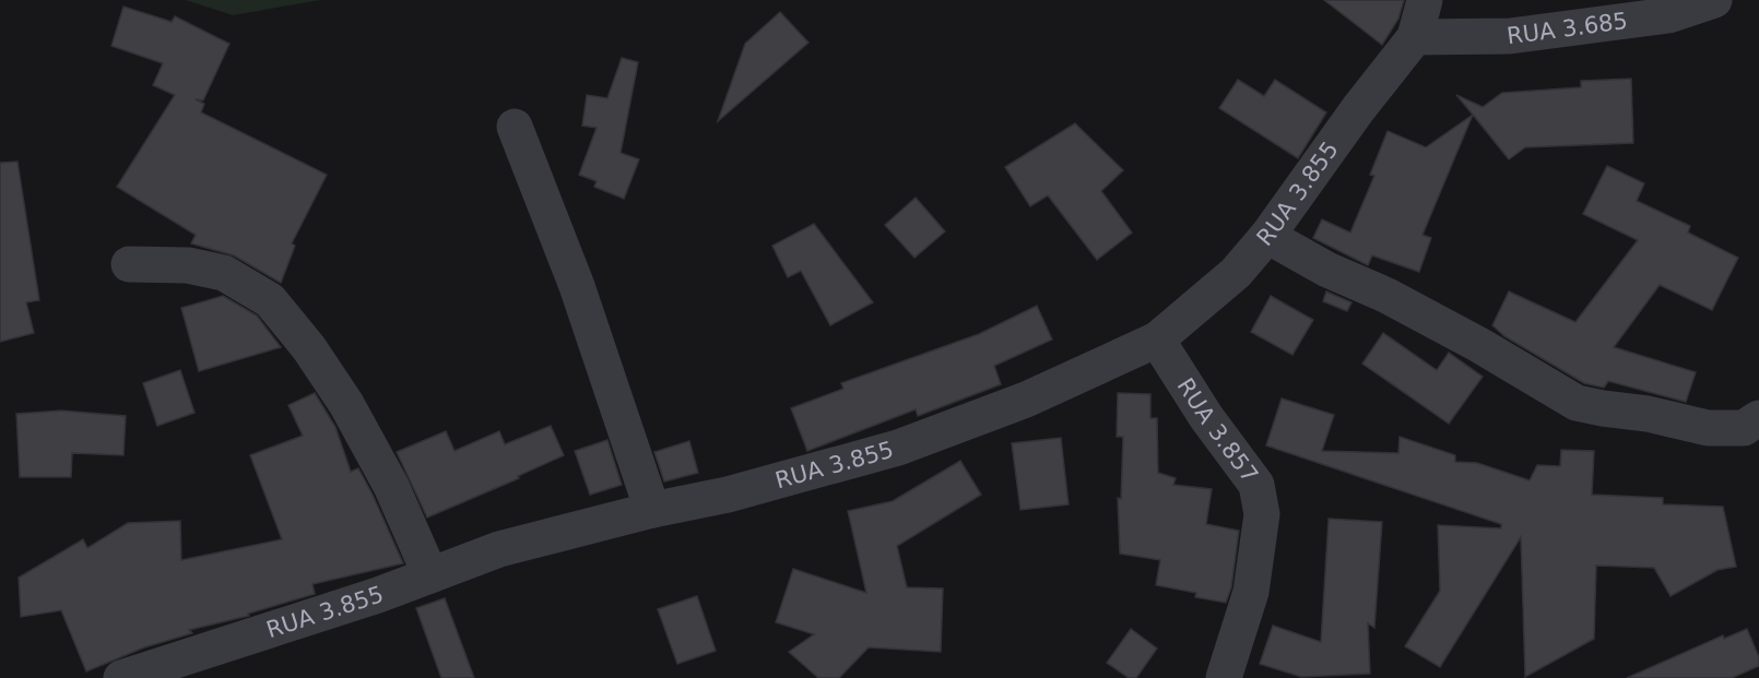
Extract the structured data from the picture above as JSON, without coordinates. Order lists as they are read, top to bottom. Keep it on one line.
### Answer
{"streets":{"street":["RUA 3.685","RUA 3.855","RUA 3.857"]},"crossings":[["RUA 3.685","RUA 3.855"],["RUA 3.855","RUA 3.857"]]}
